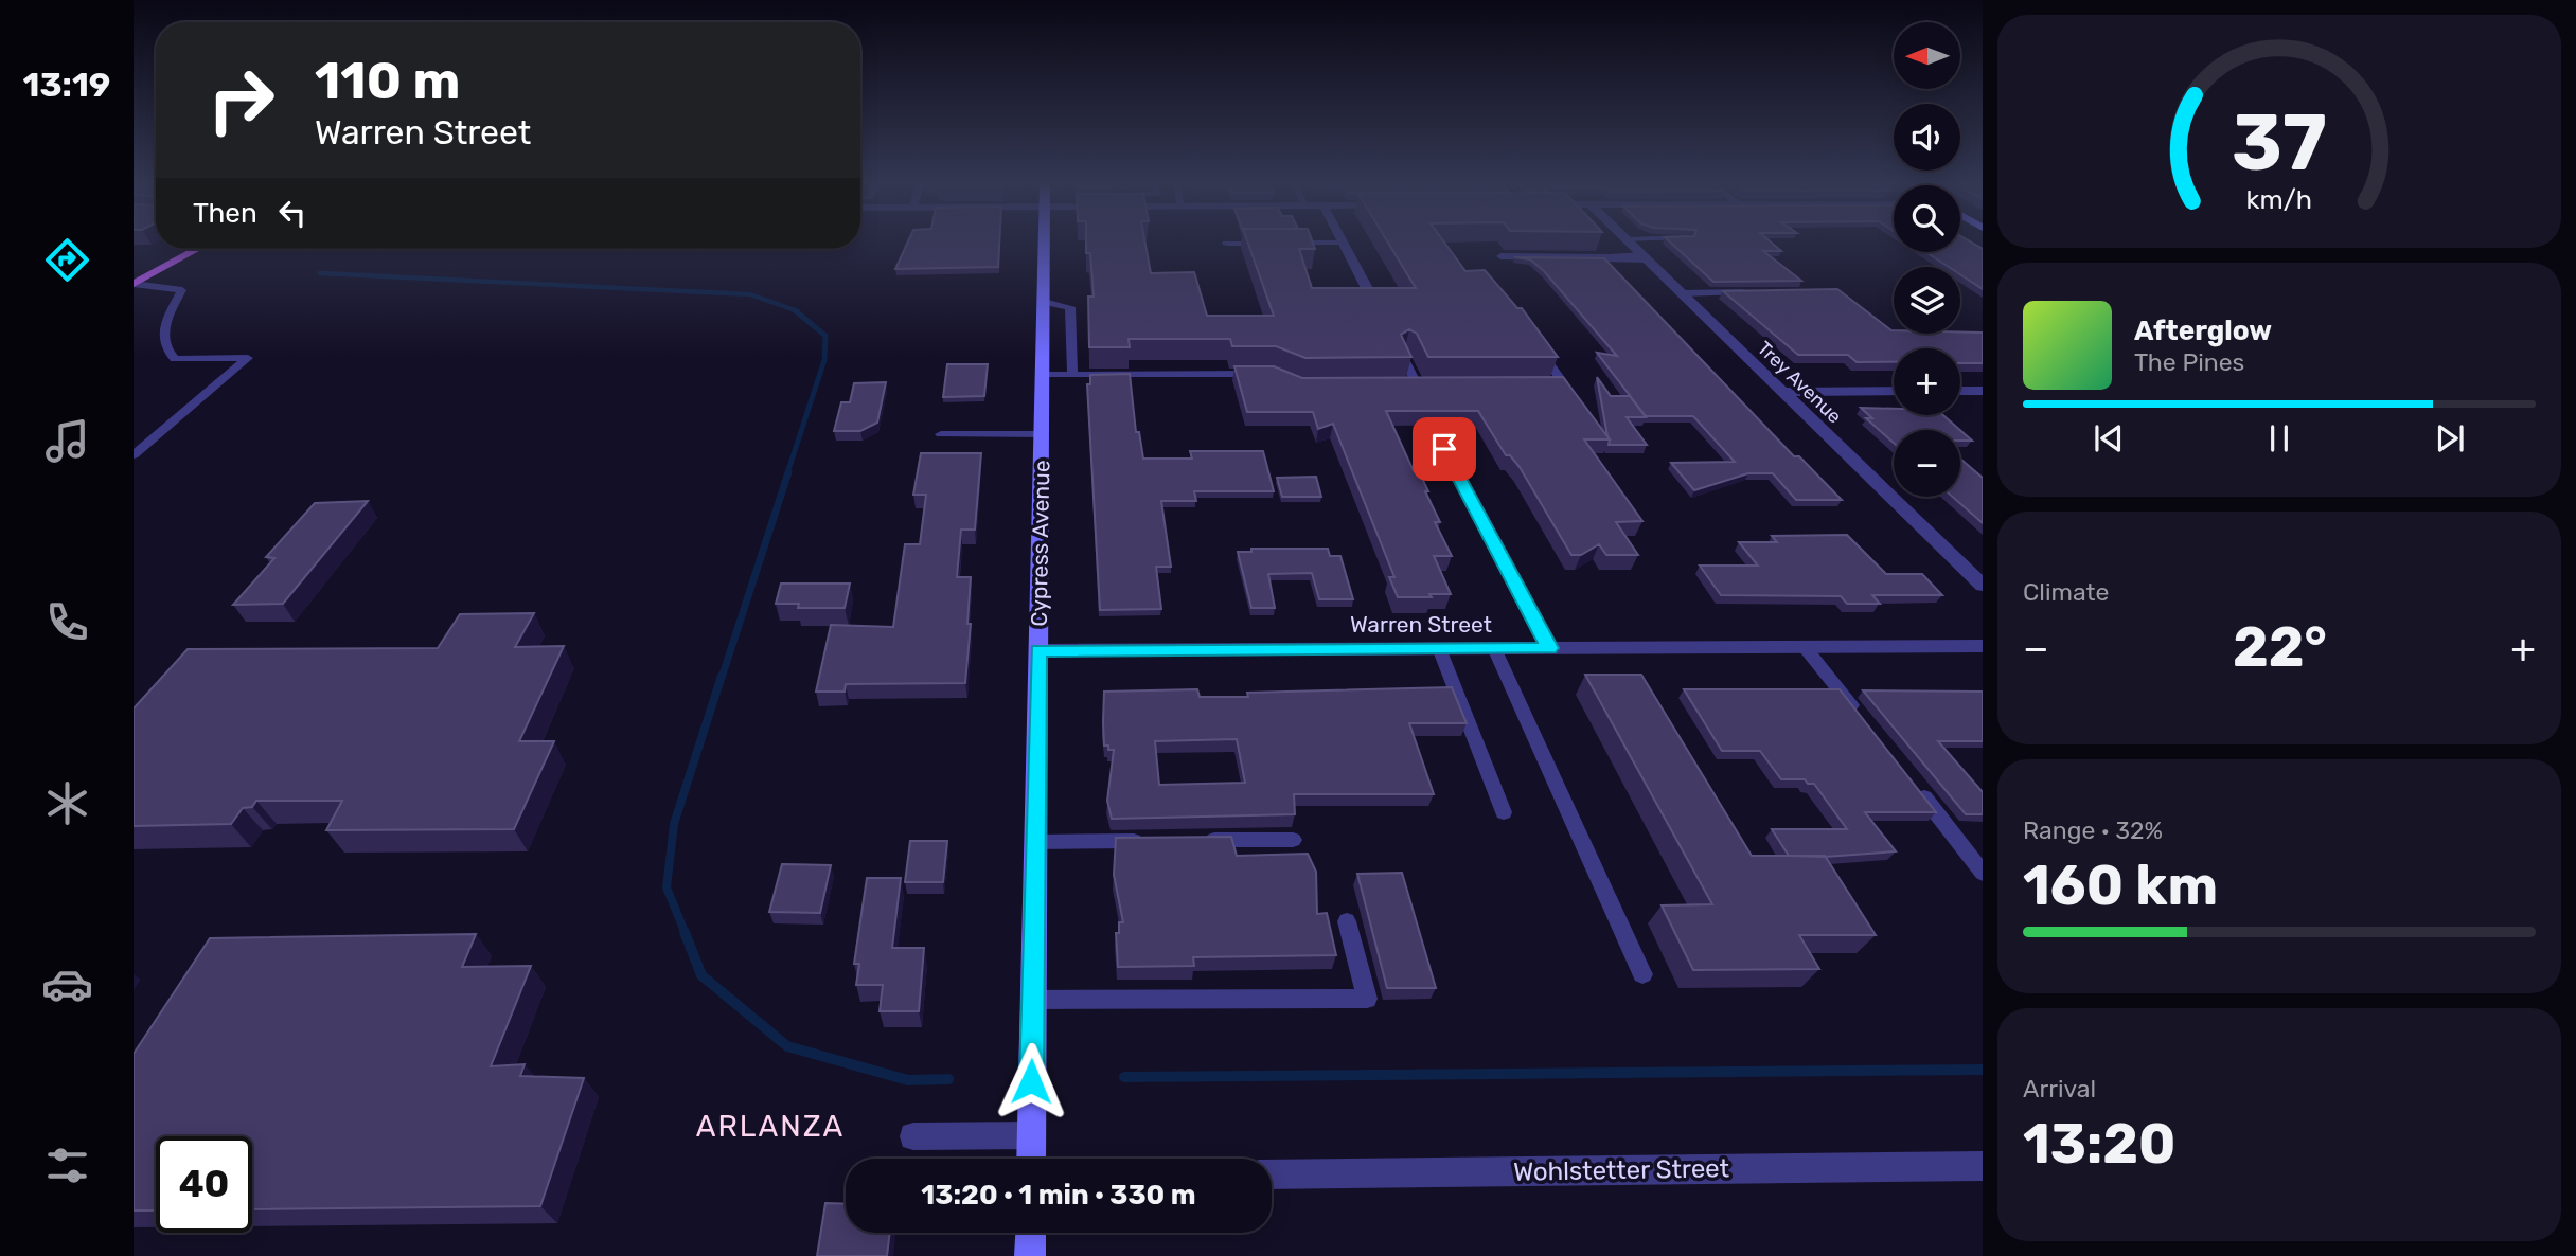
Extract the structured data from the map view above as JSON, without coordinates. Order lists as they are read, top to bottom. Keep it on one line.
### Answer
{"streets":{"street":["Trey Avenue","Cypress Avenue","Warren Street","Wohlstetter Street"]},"crossings":[["Cypress Avenue","Warren Street"]],"districts":["ARLANZA"],"north":"left","page":{"tabs":"13:19","map_buttons":["+","−"],"turn":["110 m","Warren Street"],"then":"Then","song":["Afterglow","The Pines"],"tile":["Climate",["Range · 32%","160 km"],["Arrival","13:20"]],"heat":["−","22°","+"],"limit":"40","trip":"13:20 · 1 min · 330 m","gauge":["37","km/h"]}}
